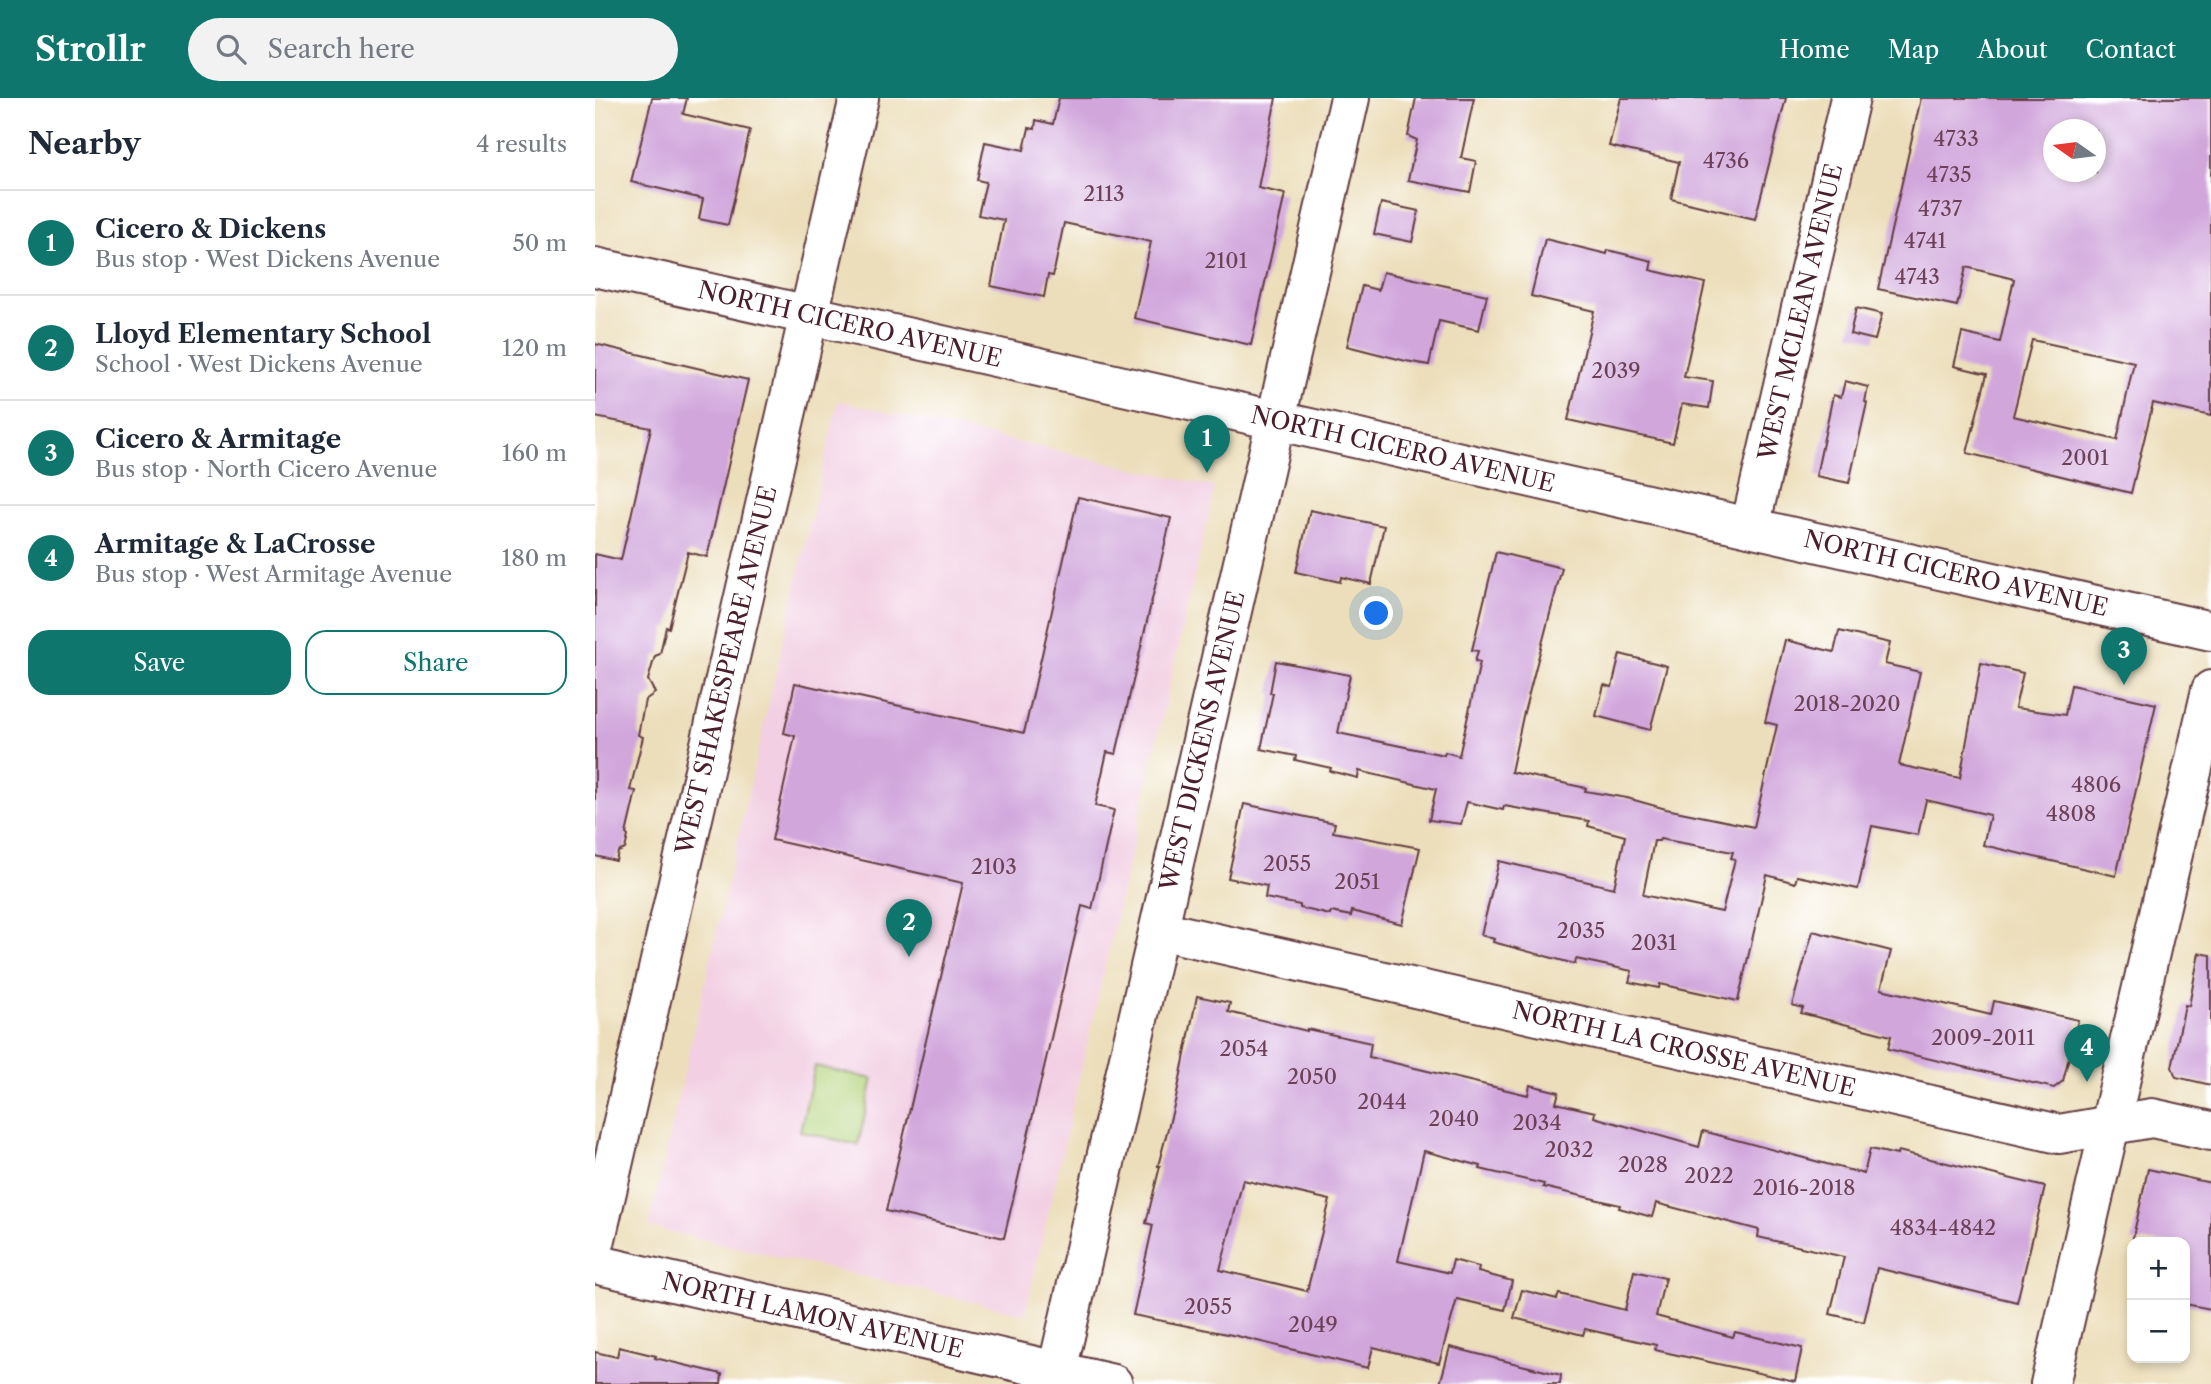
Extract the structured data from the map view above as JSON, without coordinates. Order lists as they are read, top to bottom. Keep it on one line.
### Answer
{"streets":{"street":["WEST MCLEAN AVENUE","NORTH CICERO AVENUE","WEST SHAKESPEARE AVENUE","WEST DICKENS AVENUE","NORTH LA CROSSE AVENUE","NORTH LAMON AVENUE"]},"crossings":[["WEST MCLEAN AVENUE","NORTH CICERO AVENUE"],["NORTH CICERO AVENUE","WEST SHAKESPEARE AVENUE"],["NORTH CICERO AVENUE","WEST DICKENS AVENUE"],["WEST DICKENS AVENUE","NORTH LA CROSSE AVENUE"],["WEST DICKENS AVENUE","NORTH LAMON AVENUE"]],"house_numbers":["4733","4736","4735","2113","4737","4741","2101","4743","2039","2001","2018-2020","4806","4808","2055","2103","2051","2035","2031","2009-2011","2054","2050","2044","2040","2034","2032","2028","2022","2016-2018","4834-4842","2055","2049"],"north":"left","page":{"header":"Strollr","search":"Search here","nav":["Home","Map","About","Contact"],"heading":["Nearby","4 results"],"list":[{"mark":"1","name":"Cicero & Dickens","note":"Bus stop · West Dickens Avenue","value":"50 m"},{"mark":"2","name":"Lloyd Elementary School","note":"School · West Dickens Avenue","value":"120 m"},{"mark":"3","name":"Cicero & Armitage","note":"Bus stop · North Cicero Avenue","value":"160 m"},{"mark":"4","name":"Armitage & LaCrosse","note":"Bus stop · West Armitage Avenue","value":"180 m"}],"pins":["1","3","2","4"],"buttons":["Save","Share"],"map_buttons":["+","−"]}}
